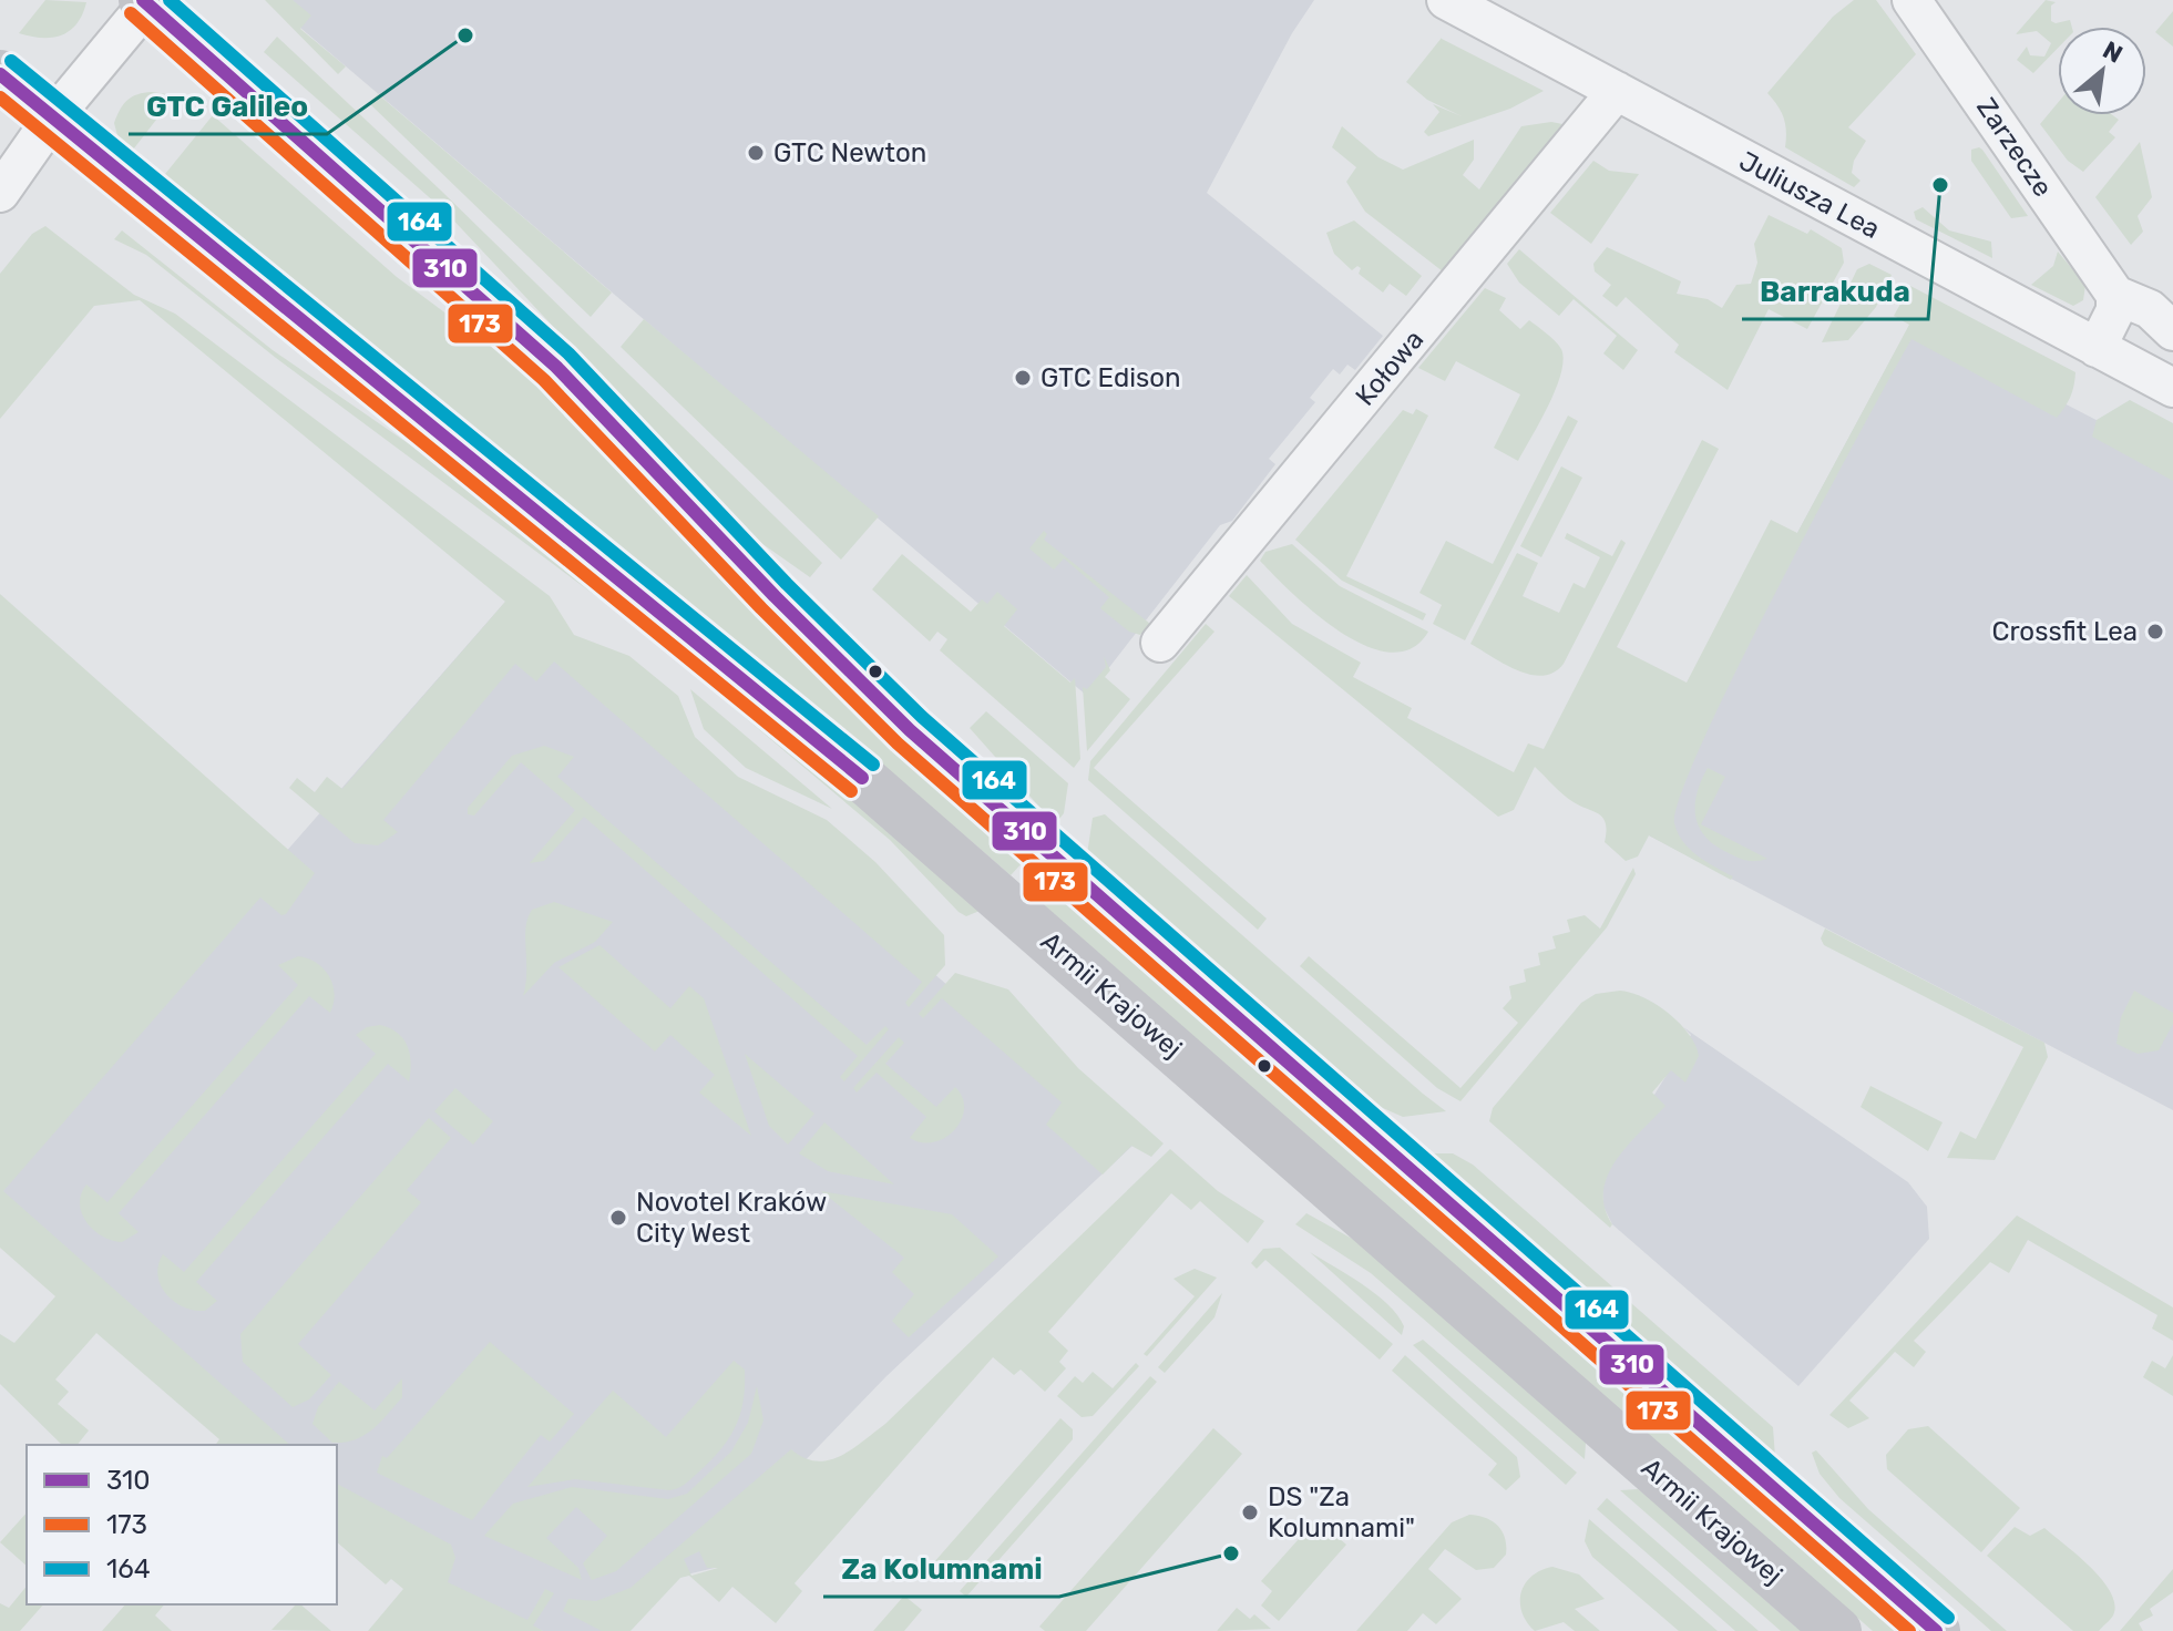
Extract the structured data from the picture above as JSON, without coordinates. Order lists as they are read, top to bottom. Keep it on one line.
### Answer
{"streets":{"main road":["Armii Krajowej"],"street":["Zarzecze","Juliusza Lea","Kołowa"]},"crossings":[["Juliusza Lea","Kołowa"]],"places":["GTC Galileo","GTC Newton","Barrakuda","GTC Edison","Crossfit Lea","Novotel Kraków City West","DS \"Za Kolumnami\"","Za Kolumnami"],"lines":["transit line 310","transit line 164","transit line 173"],"legend":["310","173","164"],"north":"top right"}
